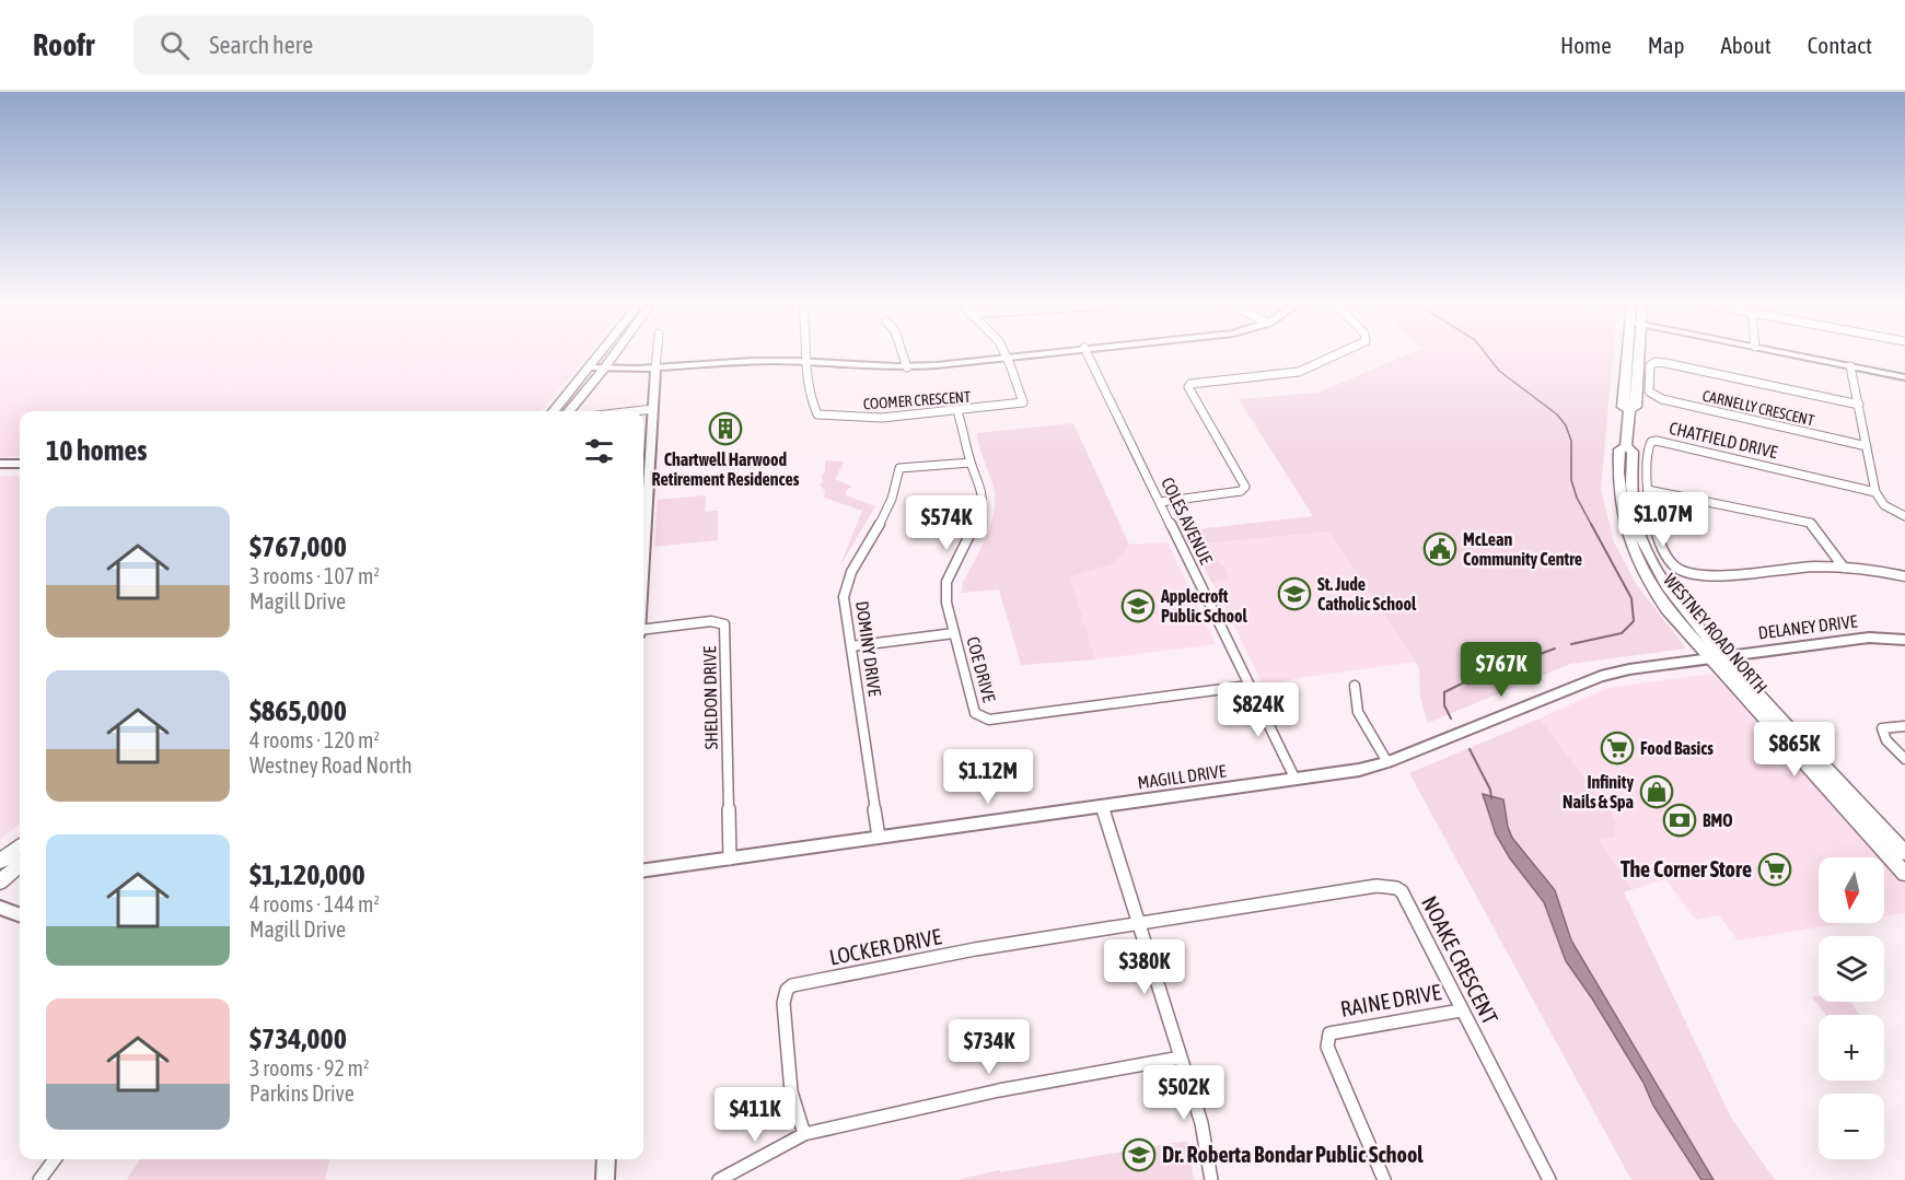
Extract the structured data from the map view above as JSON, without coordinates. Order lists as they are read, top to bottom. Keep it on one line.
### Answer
{"streets":{"main road":["WESTNEY ROAD NORTH"],"street":["COOMER CRESCENT","CARNELLY CRESCENT","CHATFIELD DRIVE","COLES AVENUE","DELANEY DRIVE","DOMINY DRIVE","COE DRIVE","SHELDON DRIVE","MAGILL DRIVE","LOCKER DRIVE","NOAKE CRESCENT","RAINE DRIVE"]},"crossings":[["COOMER CRESCENT","COE DRIVE"],["COLES AVENUE","COE DRIVE"],["COLES AVENUE","MAGILL DRIVE"],["DELANEY DRIVE","WESTNEY ROAD NORTH"],["DELANEY DRIVE","MAGILL DRIVE"],["WESTNEY ROAD NORTH","MAGILL DRIVE"],["DOMINY DRIVE","COE DRIVE"],["DOMINY DRIVE","MAGILL DRIVE"],["SHELDON DRIVE","MAGILL DRIVE"],["LOCKER DRIVE","NOAKE CRESCENT"],["NOAKE CRESCENT","RAINE DRIVE"]],"places":{"building":["Chartwell Harwood Retirement Residences"],"public building":["McLean Community Centre"],"school or university":["St. Jude Catholic School","Applecroft Public School","Dr. Roberta Bondar Public School"],"supermarket":["Food Basics","The Corner Store"],"shop":["Infinity Nails & Spa"],"bank":["BMO"]},"north":"bottom","page":{"header":"Roofr","search":"Search here","nav":["Home","Map","About","Contact"],"heading":"10 homes","list":[{"name":"$767,000","note":"3 rooms · 107 m² · Magill Drive"},{"name":"$865,000","note":"4 rooms · 120 m² · Westney Road North"},{"name":"$1,120,000","note":"4 rooms · 144 m² · Magill Drive"},{"name":"$734,000","note":"3 rooms · 92 m² · Parkins Drive"}],"price":["$1.07M","$574K","$767K","$824K","$865K","$1.12M","$380K","$734K","$502K","$411K"],"map_buttons":["+","−"]}}
